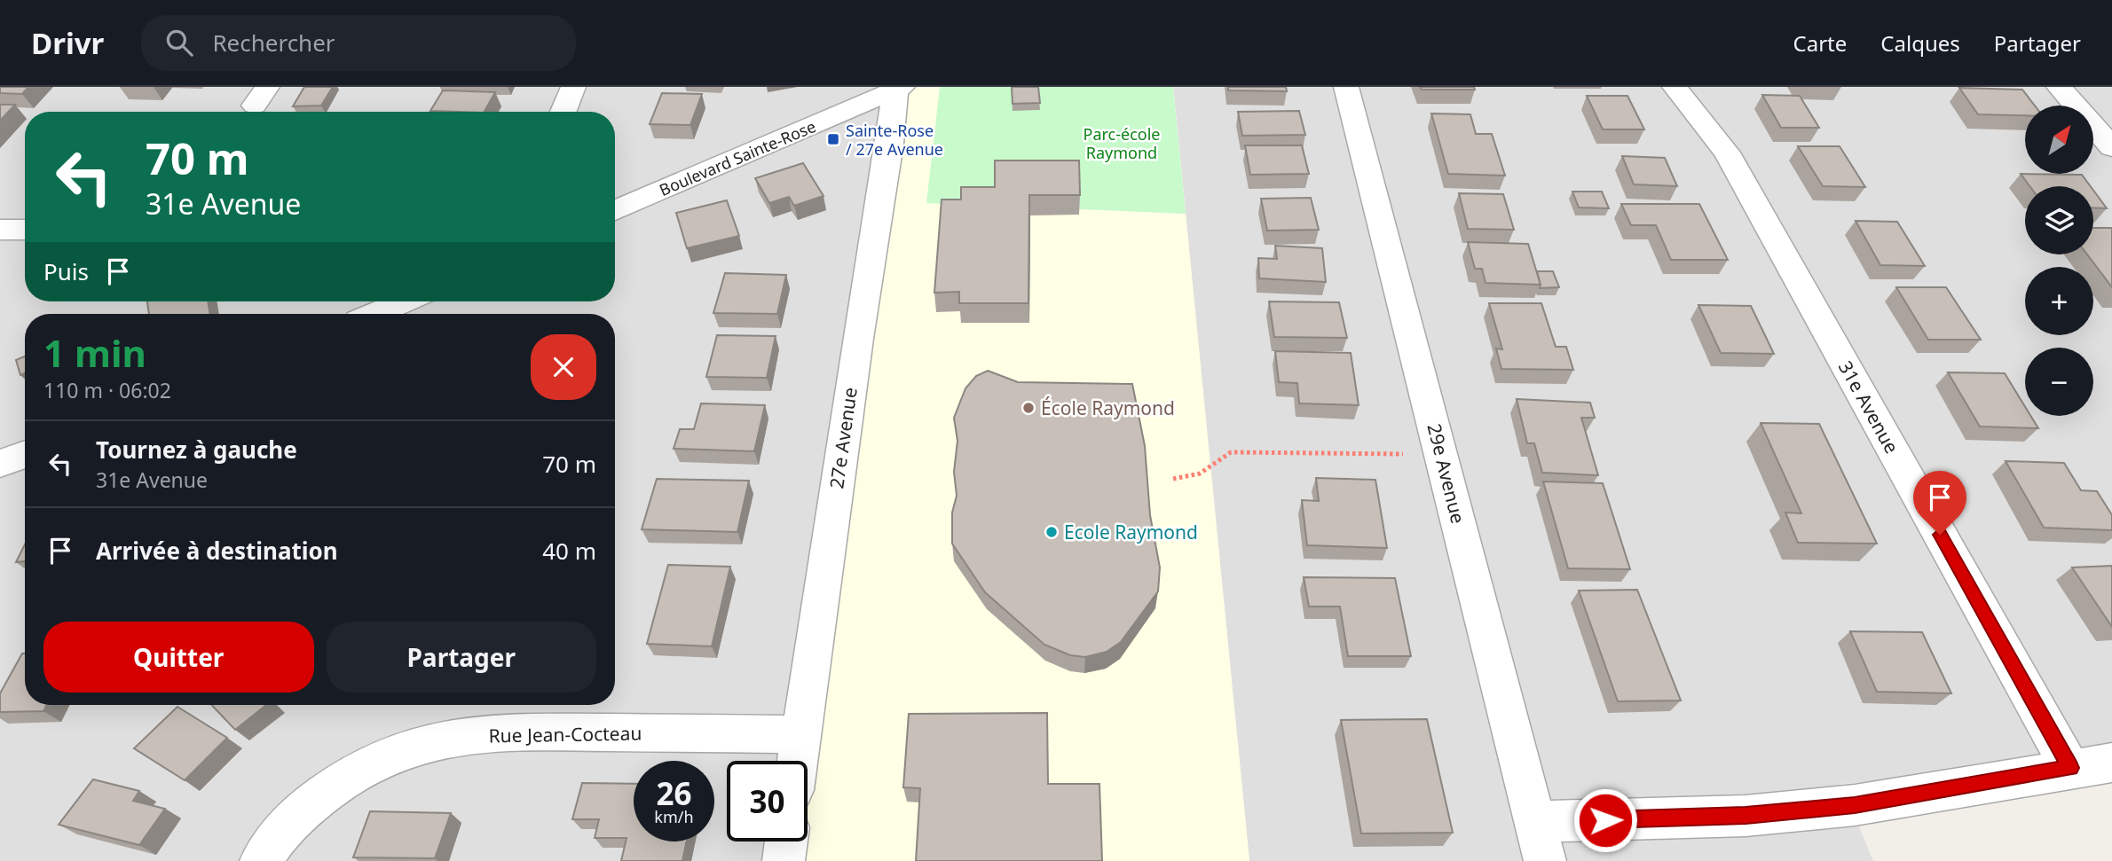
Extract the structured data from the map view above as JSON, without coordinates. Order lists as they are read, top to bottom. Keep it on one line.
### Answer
{"streets":{"street":["Boulevard Sainte-Rose","31e Avenue","27e Avenue","29e Avenue","Rue Jean-Cocteau"]},"crossings":[["Boulevard Sainte-Rose","27e Avenue"],["27e Avenue","Rue Jean-Cocteau"]],"parks":["Parc-école Raymond"],"places":{"transit":["Sainte-Rose / 27e Avenue"],"other":["École Raymond","Ecole Raymond"]},"north":"top right","page":{"header":"Drivr","search":"Rechercher","nav":["Carte","Calques","Partager"],"map_buttons":["+","−"],"turn":["70 m","31e Avenue"],"then":"Puis","heading":["1 min","110 m · 06:02"],"list":[{"name":"Tournez à gauche","note":"31e Avenue","value":"70 m"},{"name":"Arrivée à destination","value":"40 m"}],"buttons":["Quitter","Partager"],"speed":"26 km/h","limit":"30"}}
